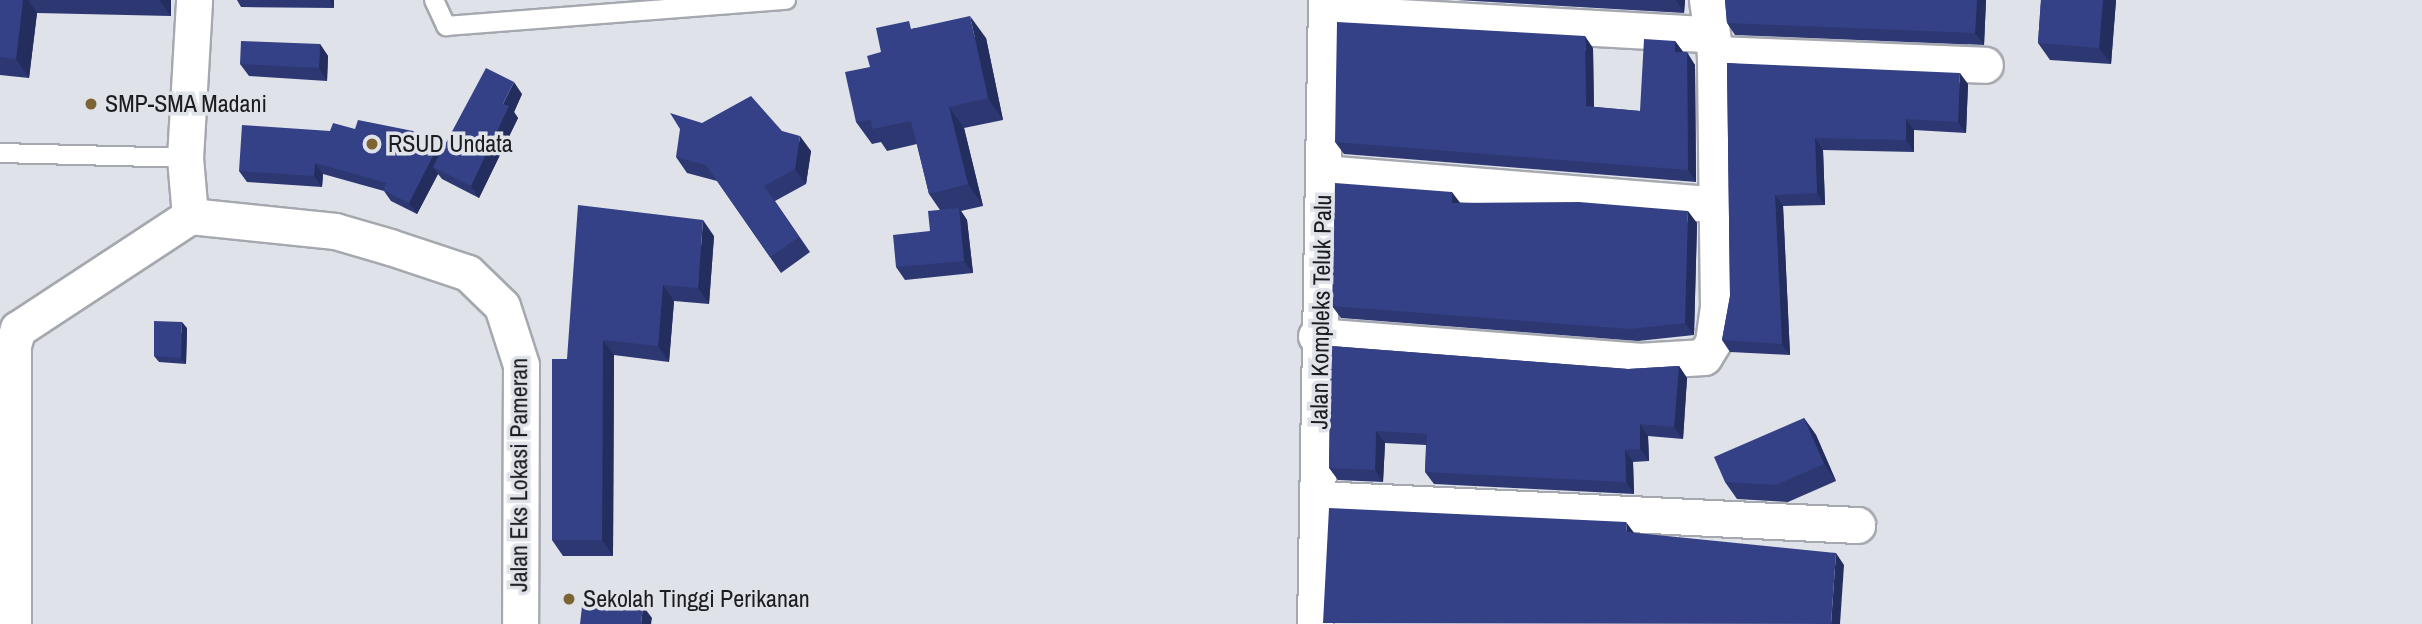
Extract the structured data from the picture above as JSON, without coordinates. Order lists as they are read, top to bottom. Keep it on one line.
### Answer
{"streets":{"street":["Jalan Kompleks Teluk Palu","Jalan Eks Lokasi Pameran"]},"places":["SMP-SMA Madani","RSUD Undata","Sekolah Tinggi Perikanan"]}
